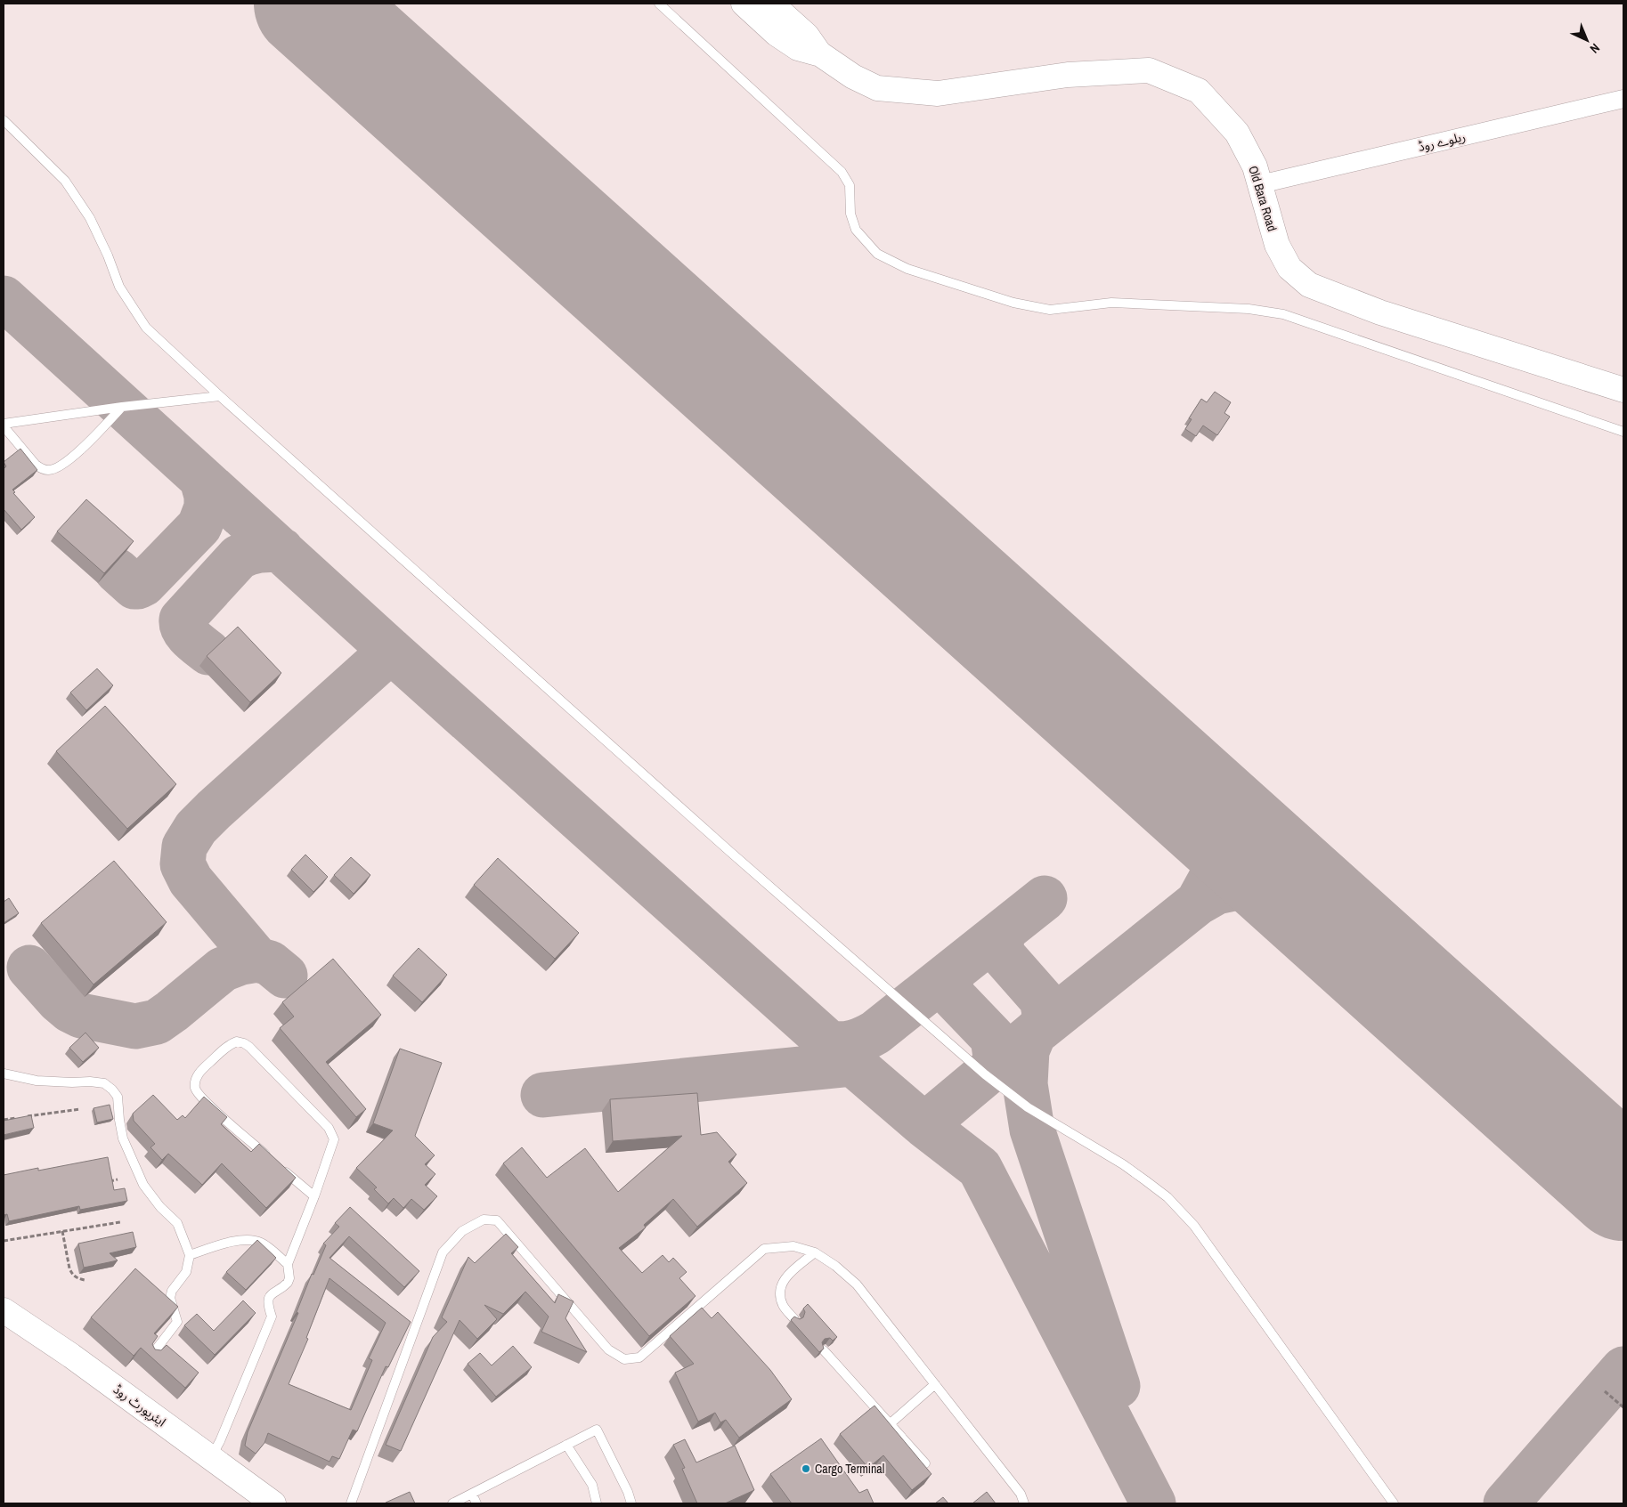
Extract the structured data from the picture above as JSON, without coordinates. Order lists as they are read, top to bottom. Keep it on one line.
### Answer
{"streets":{"street":["ریلوے روڈ","Old Bara Road","ایئرپورٹ روڈ"]},"crossings":[["ریلوے روڈ","Old Bara Road"]],"places":["Cargo Terminal"],"north":"bottom right"}
